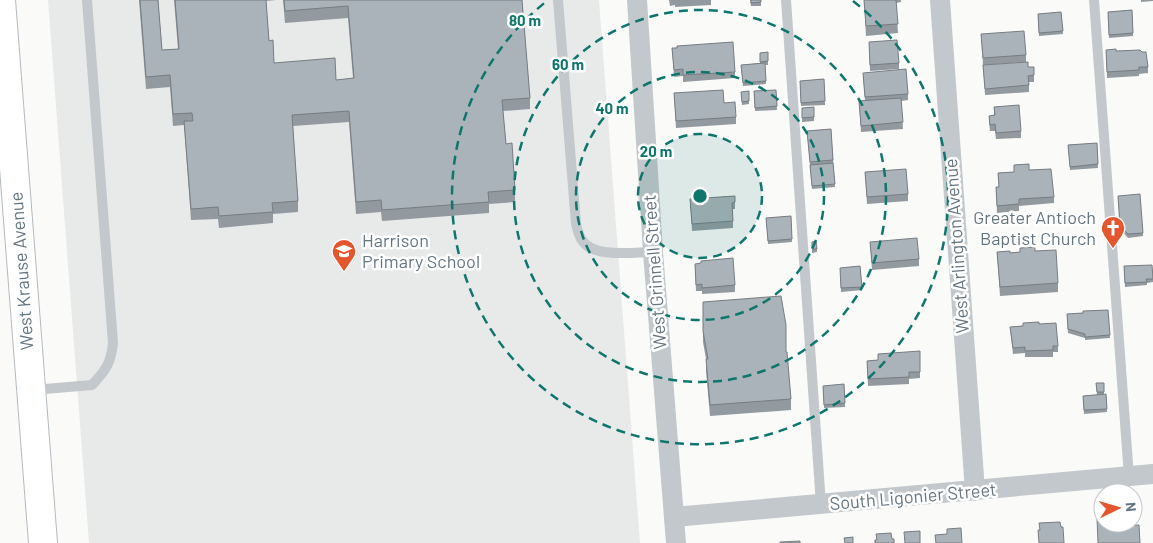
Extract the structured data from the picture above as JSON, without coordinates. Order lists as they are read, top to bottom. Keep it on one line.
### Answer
{"streets":{"street":["West Arlington Avenue","West Krause Avenue","West Grinnell Street","South Ligonier Street"]},"crossings":[["West Arlington Avenue","South Ligonier Street"],["West Grinnell Street","South Ligonier Street"]],"places":{"church":["Greater Antioch Baptist Church"],"school or university":["Harrison Primary School"]},"north":"right","rings":["80 m","60 m","40 m","20 m"]}
